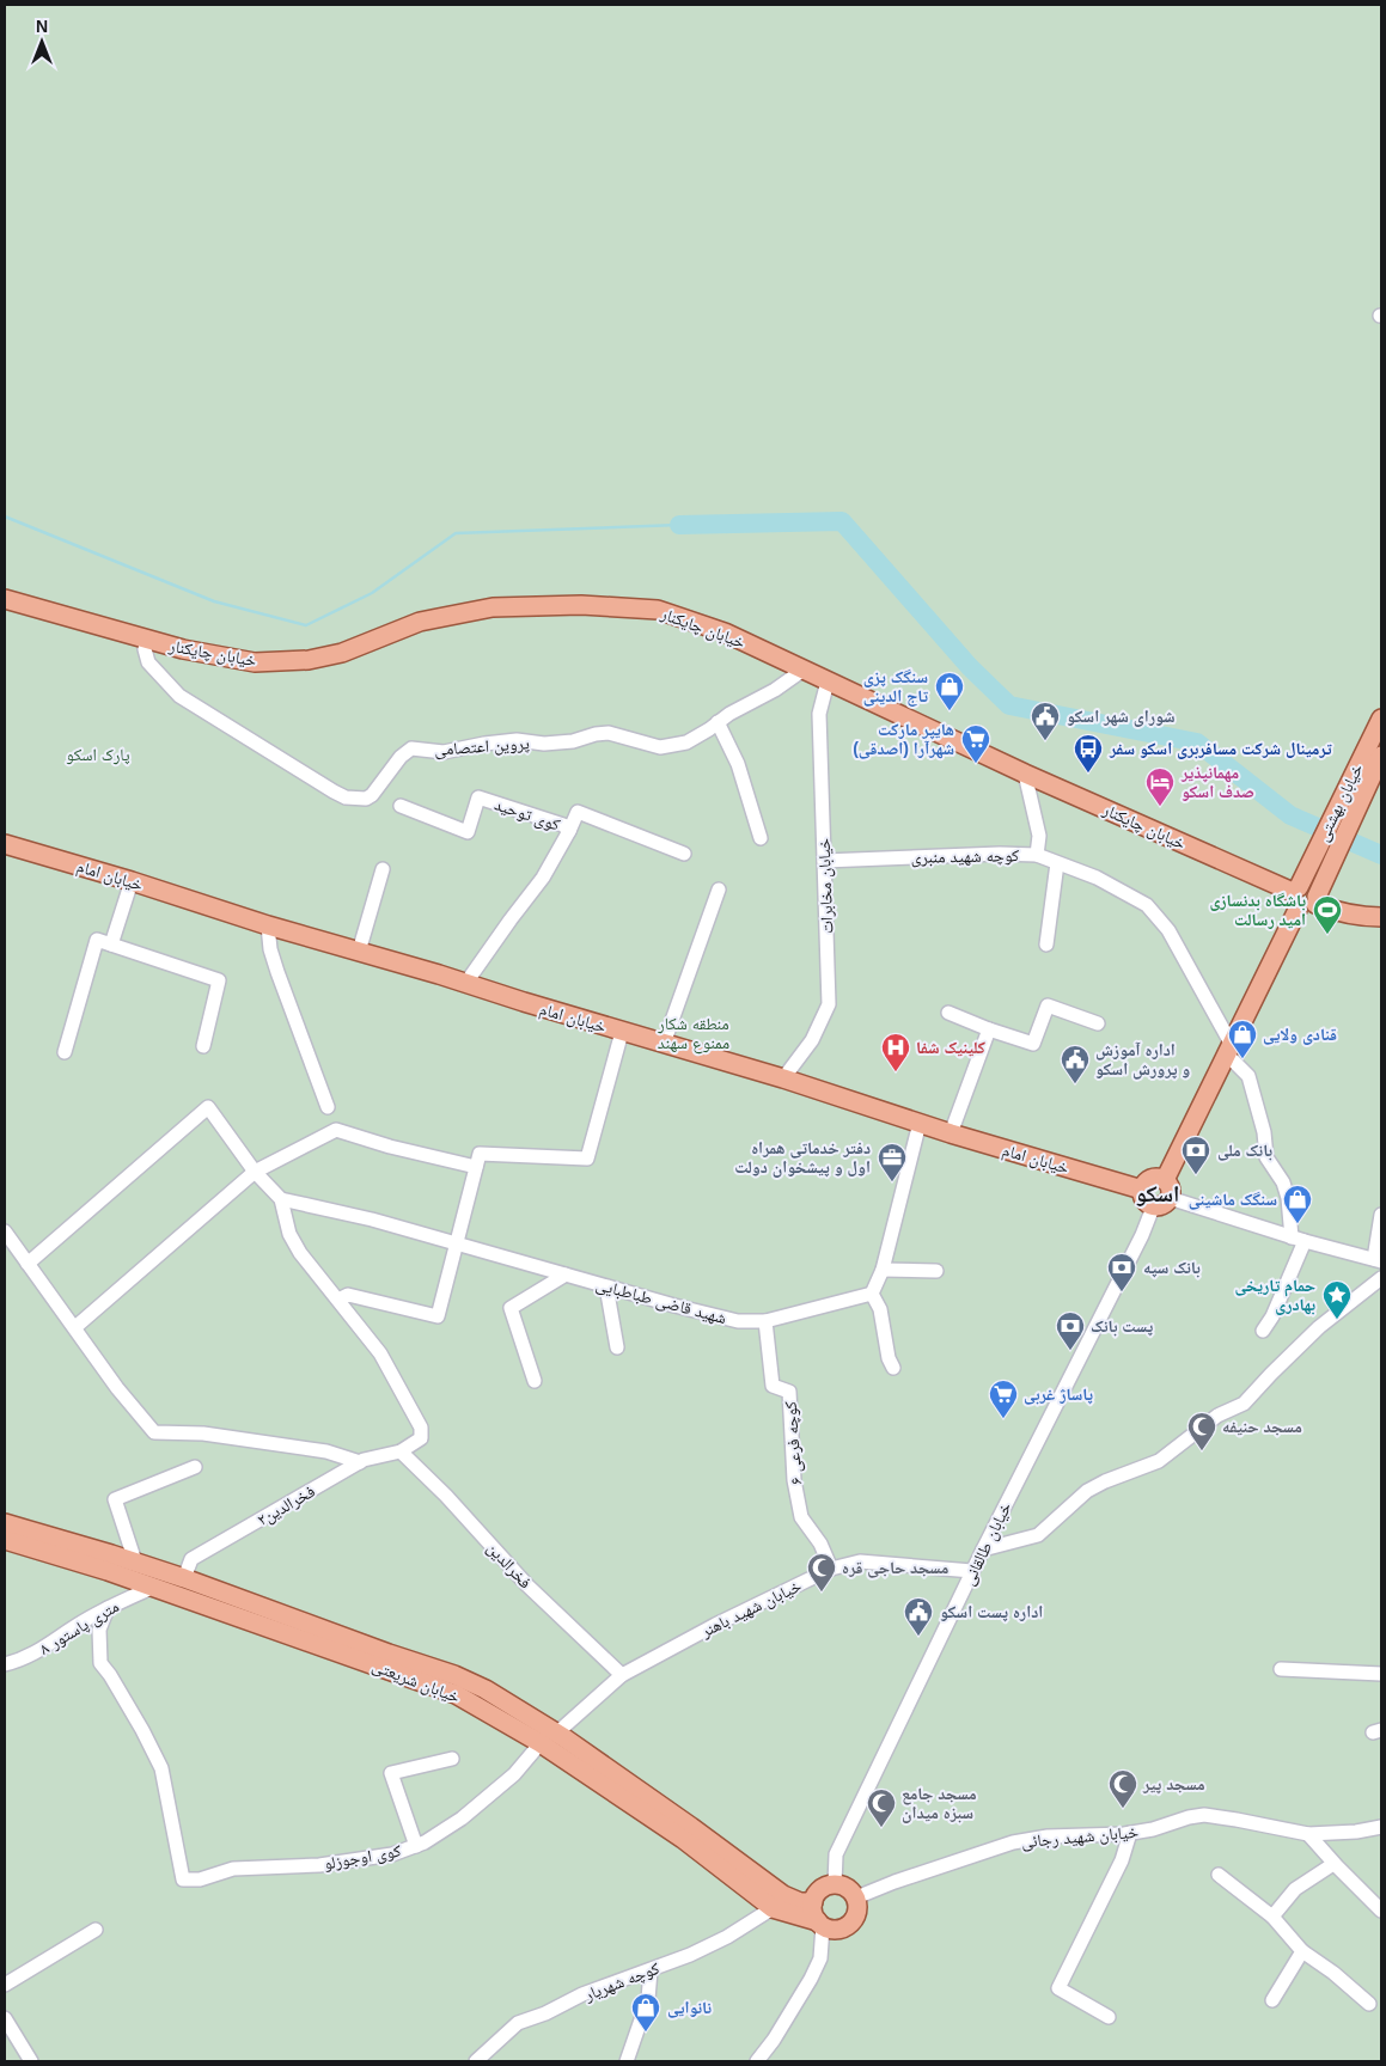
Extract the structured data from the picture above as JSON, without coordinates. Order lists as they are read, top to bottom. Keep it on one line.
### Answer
{"streets":{"main road":["خیابان چایکنار","خیابان بهشتی","خیابان امام","خیابان شریعتی"],"street":["پروین اعتصامی","کوی توحید","کوچه شهید منبری","خیابان مخابرات","شهید قاضی طباطبایی","کوچه فرعی ۶","فخرالدین۲","خیابان طالقانی","فخرالدین","خیابان شهید باهنر","۸ متری پاستور","خیابان شهید رجائی","کوی اوجوزلو","کوچه شهریار"]},"crossings":[["خیابان چایکنار","پروین اعتصامی"],["خیابان چایکنار","خیابان بهشتی"],["خیابان چایکنار","خیابان مخابرات"],["کوی توحید","خیابان امام"],["کوچه شهید منبری","خیابان مخابرات"],["خیابان امام","خیابان مخابرات"],["خیابان امام","خیابان طالقانی"],["شهید قاضی طباطبایی","کوچه فرعی ۶"],["کوچه فرعی ۶","خیابان شهید باهنر"],["فخرالدین۲","فخرالدین"],["فخرالدین۲","خیابان شریعتی"],["خیابان طالقانی","خیابان شهید باهنر"],["خیابان طالقانی","خیابان شریعتی"],["خیابان طالقانی","خیابان شهید رجائی"],["فخرالدین","خیابان شهید باهنر"],["خیابان شهید باهنر","خیابان شریعتی"],["خیابان شهید باهنر","کوی اوجوزلو"],["۸ متری پاستور","خیابان شریعتی"],["۸ متری پاستور","کوی اوجوزلو"],["خیابان شریعتی","خیابان شهید رجائی"],["خیابان شریعتی","کوی اوجوزلو"],["خیابان شریعتی","کوچه شهریار"]],"districts":["اسکو"],"parks":["پارک اسکو","منطقه شکار ممنوع سهند"],"places":{"shop":["سنگک پزی تاج الدینی","قنادی ولایی","سنگک ماشینی","نانوایی"],"public building":["شورای شهر اسکو","اداره آموزش و پرورش اسکو","اداره پست اسکو"],"supermarket":["هایپر مارکت شهرآرا (اصدقی)","پاساژ غربی"],"bus stop":["ترمینال شرکت مسافربری اسکو سفر"],"hotel":["مهمانپذیر صدف اسکو"],"sports":["باشگاه بدنسازی امید رسالت"],"hospital":["کلینیک شفا"],"bank":["بانک ملی","بانک سپه","پست بانک"],"office":["دفتر خدماتی همراه اول و پیشخوان دولت"],"place":["حمام تاریخی بهادری"],"mosque":["مسجد حنیفه","مسجد حاجی قره","مسجد پیر","مسجد جامع سبزه میدان"]},"north":"top"}
